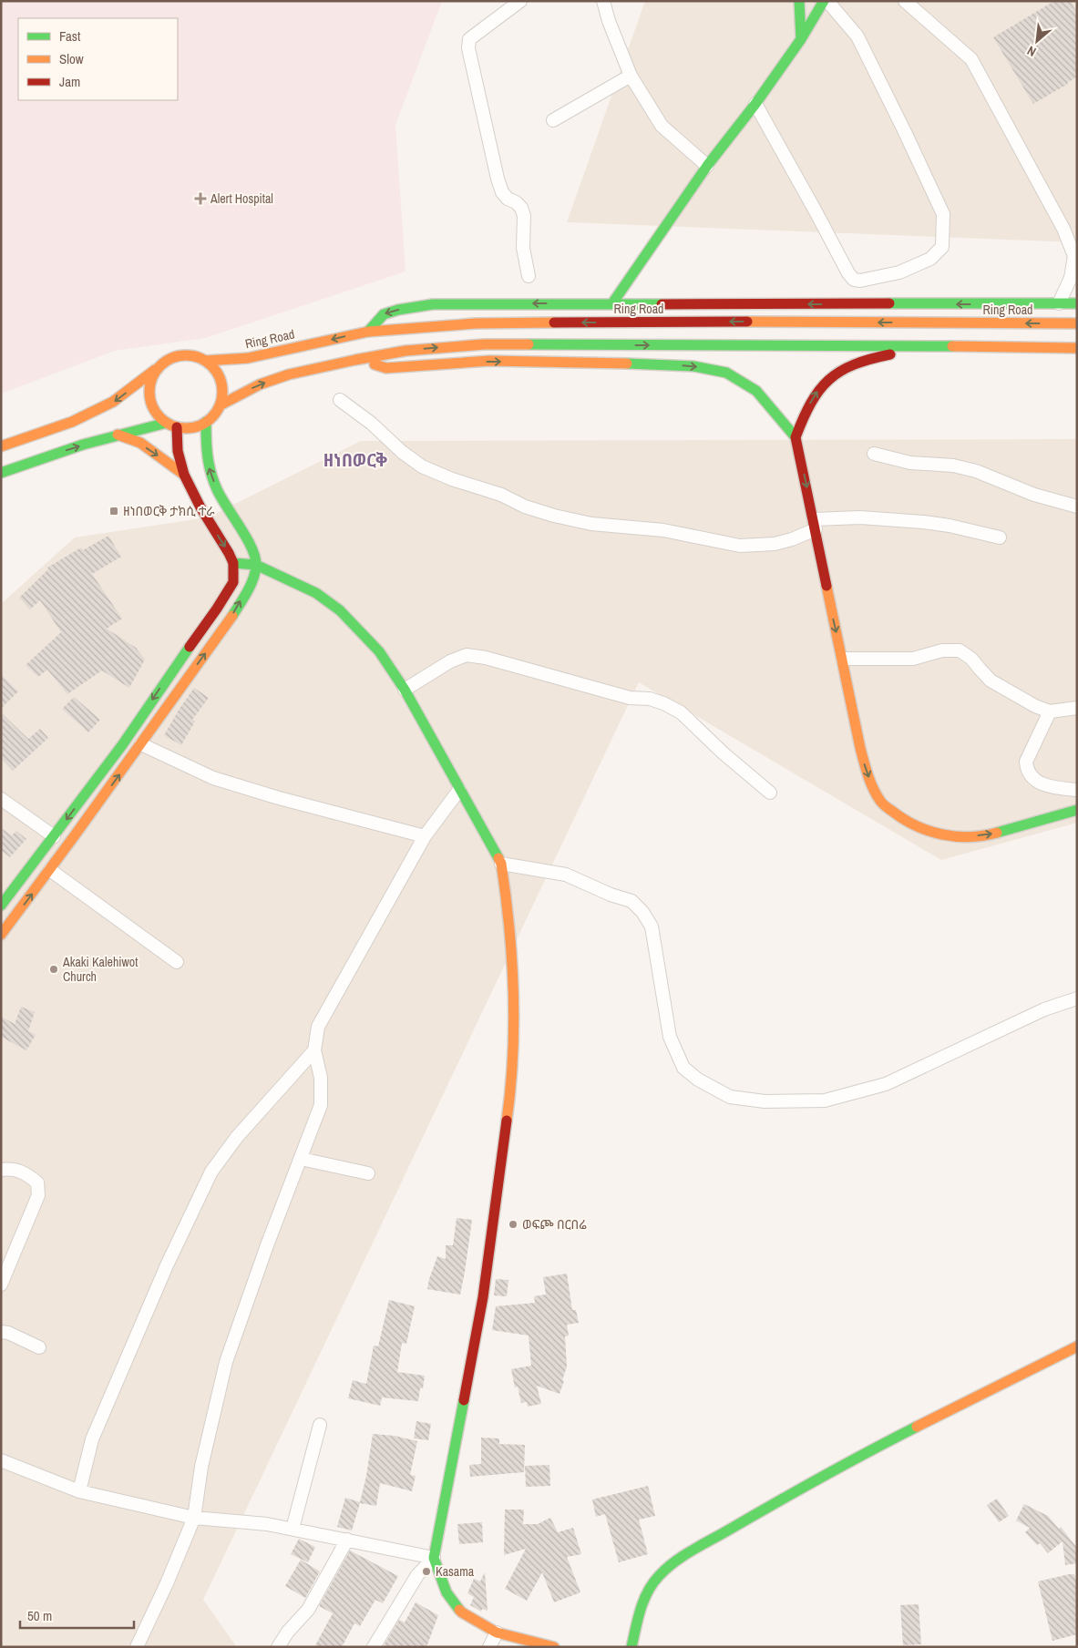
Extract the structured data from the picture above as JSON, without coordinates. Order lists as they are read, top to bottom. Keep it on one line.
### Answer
{"streets":{"main road":["Ring Road"]},"districts":["ዘነበወርቅ"],"places":{"health":["Alert Hospital"],"transit":["ዘነበወርቅ ታክሲ ተራ"],"other":["Akaki Kalehiwot Church","ወፍጮ በርበሬ","Kasama"]},"legend":["Fast","Slow","Jam"],"scale_bar":"50 m","north":"bottom left"}
